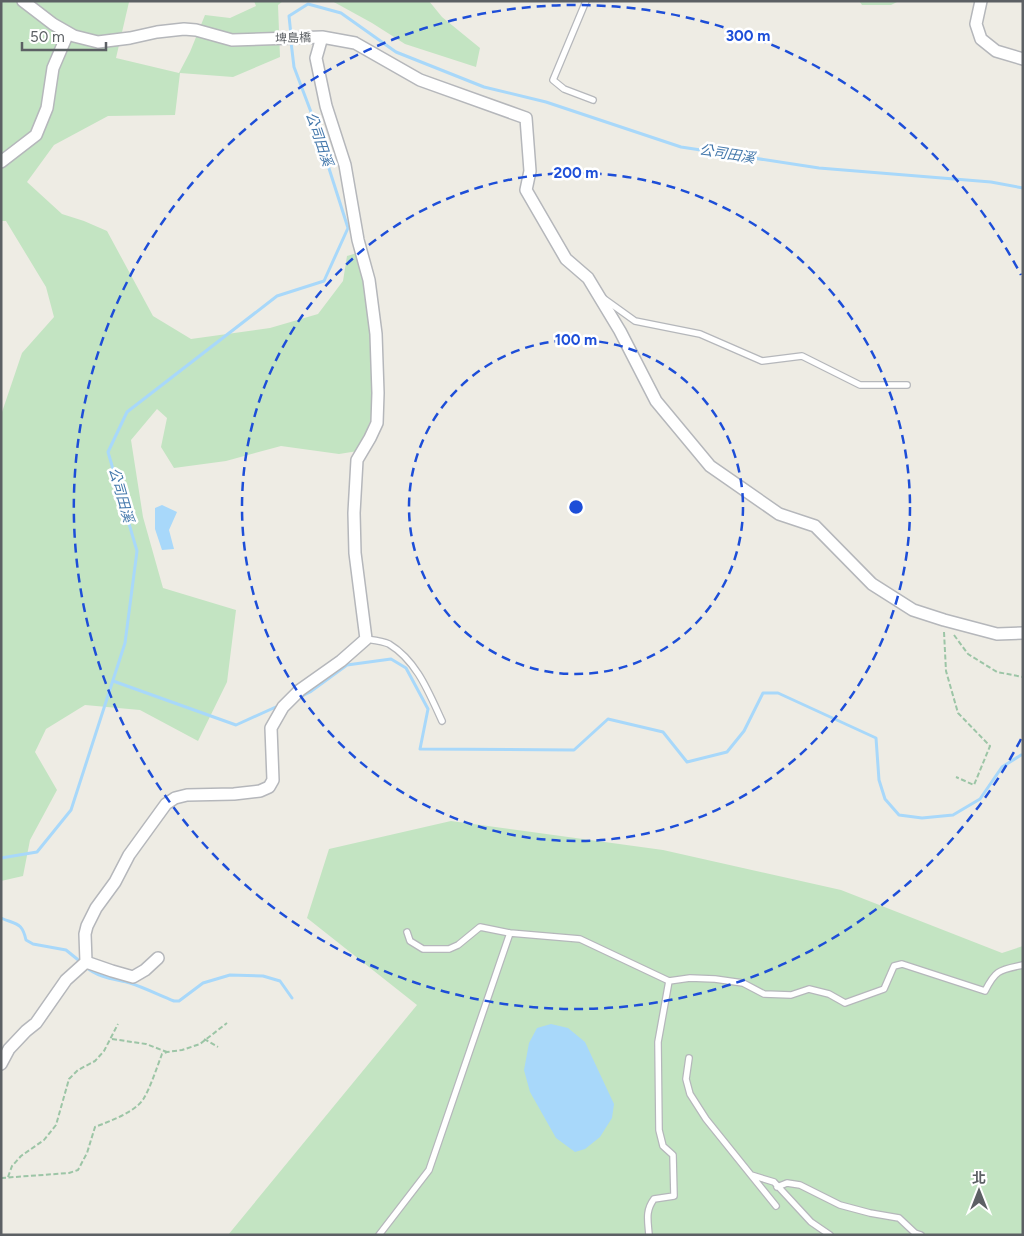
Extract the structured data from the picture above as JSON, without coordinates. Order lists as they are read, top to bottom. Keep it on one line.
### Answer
{"streets":{"street":["埤島橋"]},"water":["公司田溪"],"scale_bar":"50 m","north":"top","rings":["300 m","200 m","100 m"]}
